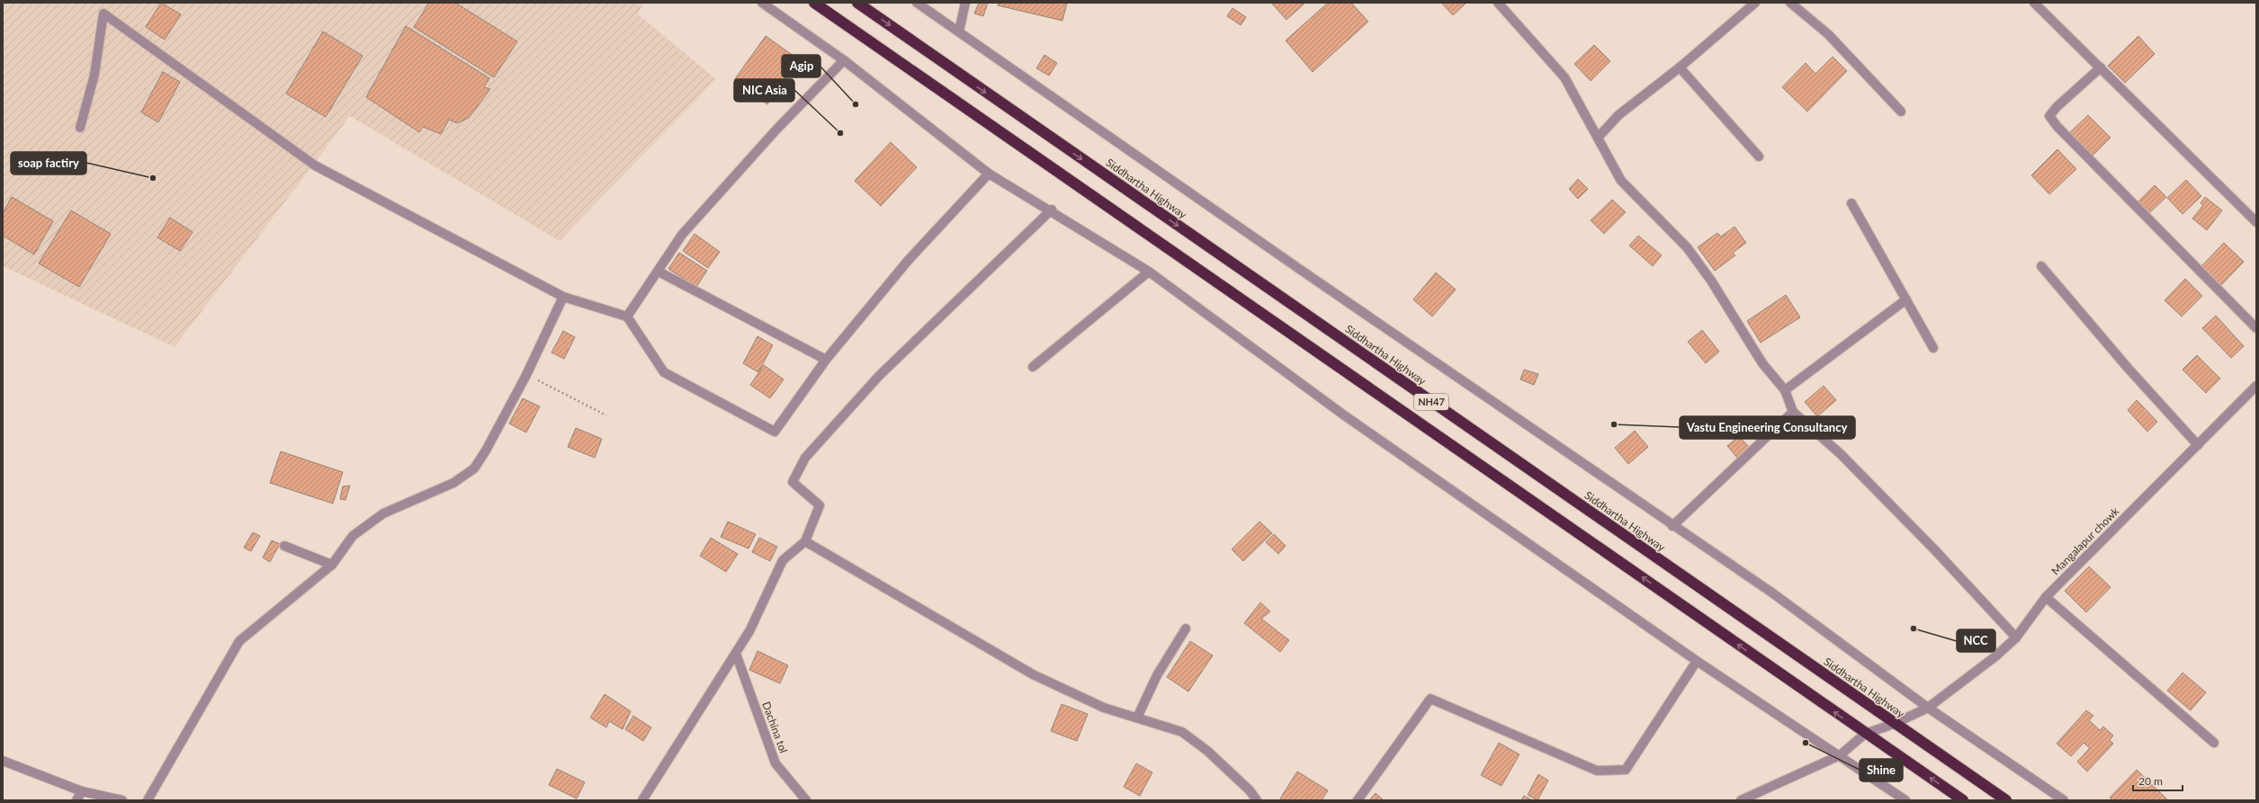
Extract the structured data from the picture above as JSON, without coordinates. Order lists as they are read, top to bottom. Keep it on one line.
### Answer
{"streets":{"highway":["Siddhartha Highway","NH47"],"street":["Mangalapur chowk","Dachina tol"]},"crossings":[["Siddhartha Highway","Mangalapur chowk"],["NH47","Mangalapur chowk"]],"places":["Agip","NIC Asia","soap factiry","Vastu Engineering Consultancy","NCC","Shine"],"scale_bar":"20 m"}
